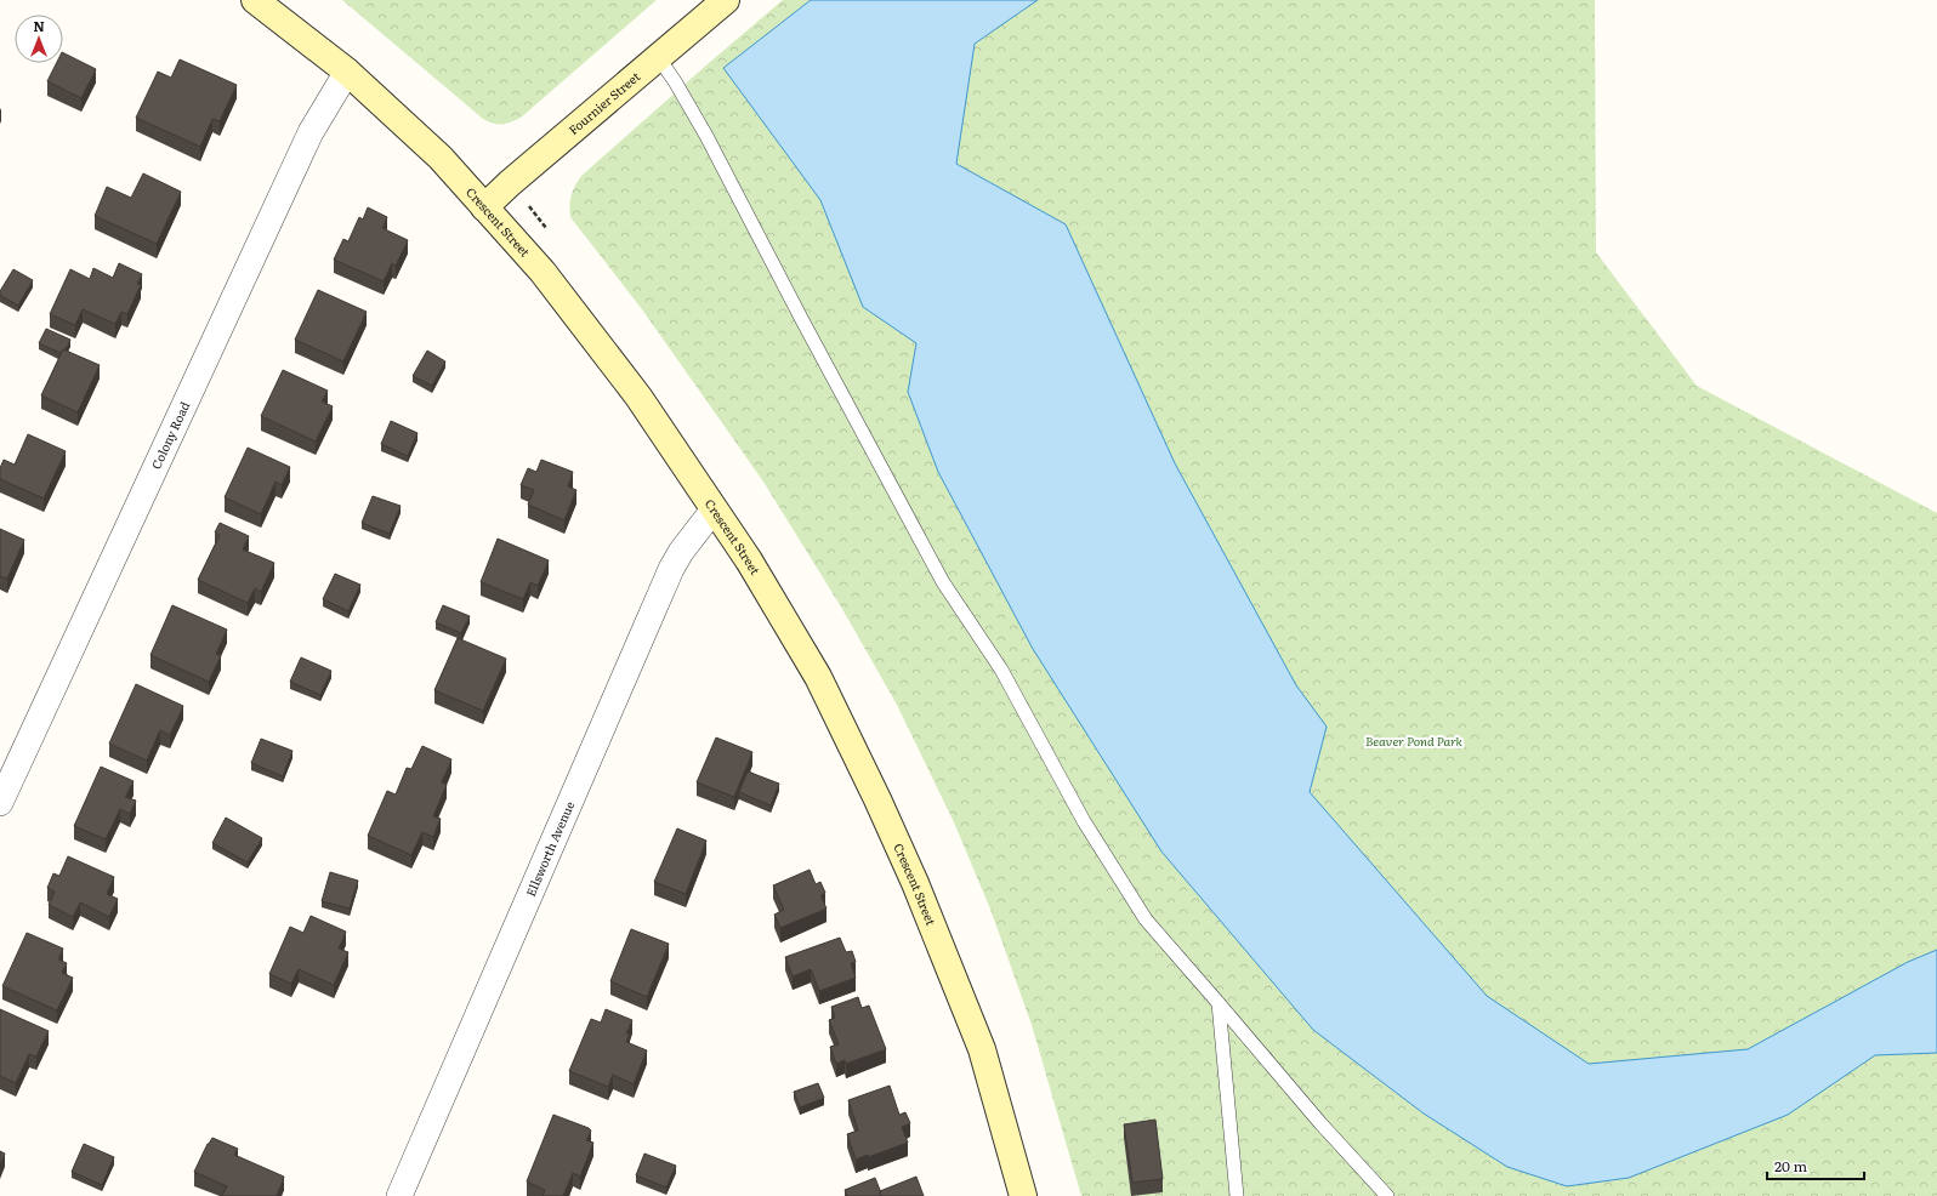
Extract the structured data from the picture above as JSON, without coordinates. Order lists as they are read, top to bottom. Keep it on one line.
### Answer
{"streets":{"street":["Fournier Street","Crescent Street","Colony Road","Ellsworth Avenue"]},"crossings":[["Fournier Street","Crescent Street"],["Crescent Street","Colony Road"],["Crescent Street","Ellsworth Avenue"]],"parks":["Beaver Pond Park"],"scale_bar":"20 m","north":"top"}
